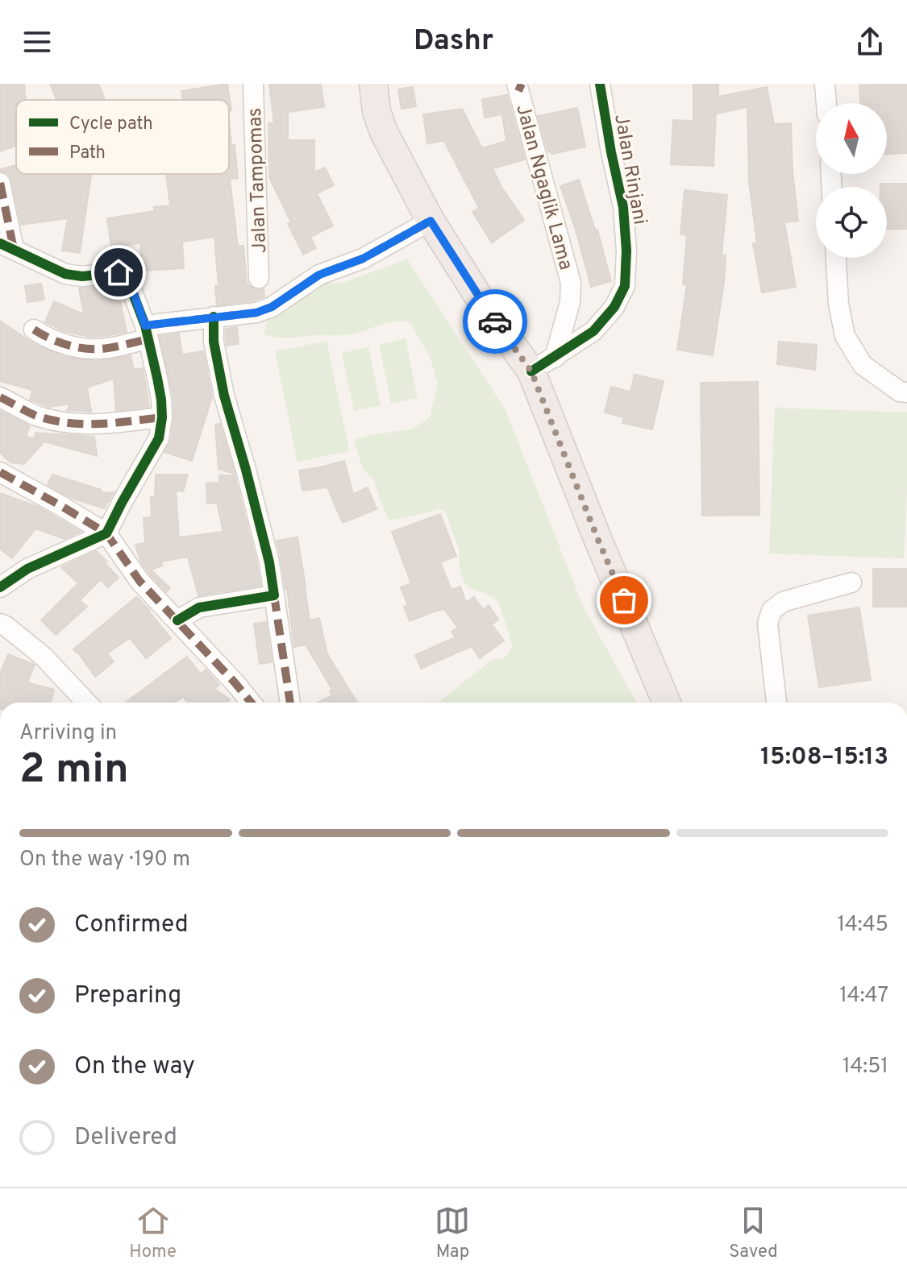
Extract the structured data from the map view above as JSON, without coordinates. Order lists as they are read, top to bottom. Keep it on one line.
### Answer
{"streets":{"street":["Jalan Rinjani","Jalan Tampomas","Jalan Ngaglik Lama"]},"crossings":[["Jalan Rinjani","Jalan Ngaglik Lama"]],"legend":["Cycle path","Path"],"north":"top","page":{"header":"Dashr","heading":["2 min","Arriving in","15:08–15:13"],"bar":"On the way · 190 m","list":[["Confirmed","14:45"],["Preparing","14:47"],["On the way","14:51"],"Delivered"],"tabs":["Home","Map","Saved"]}}
